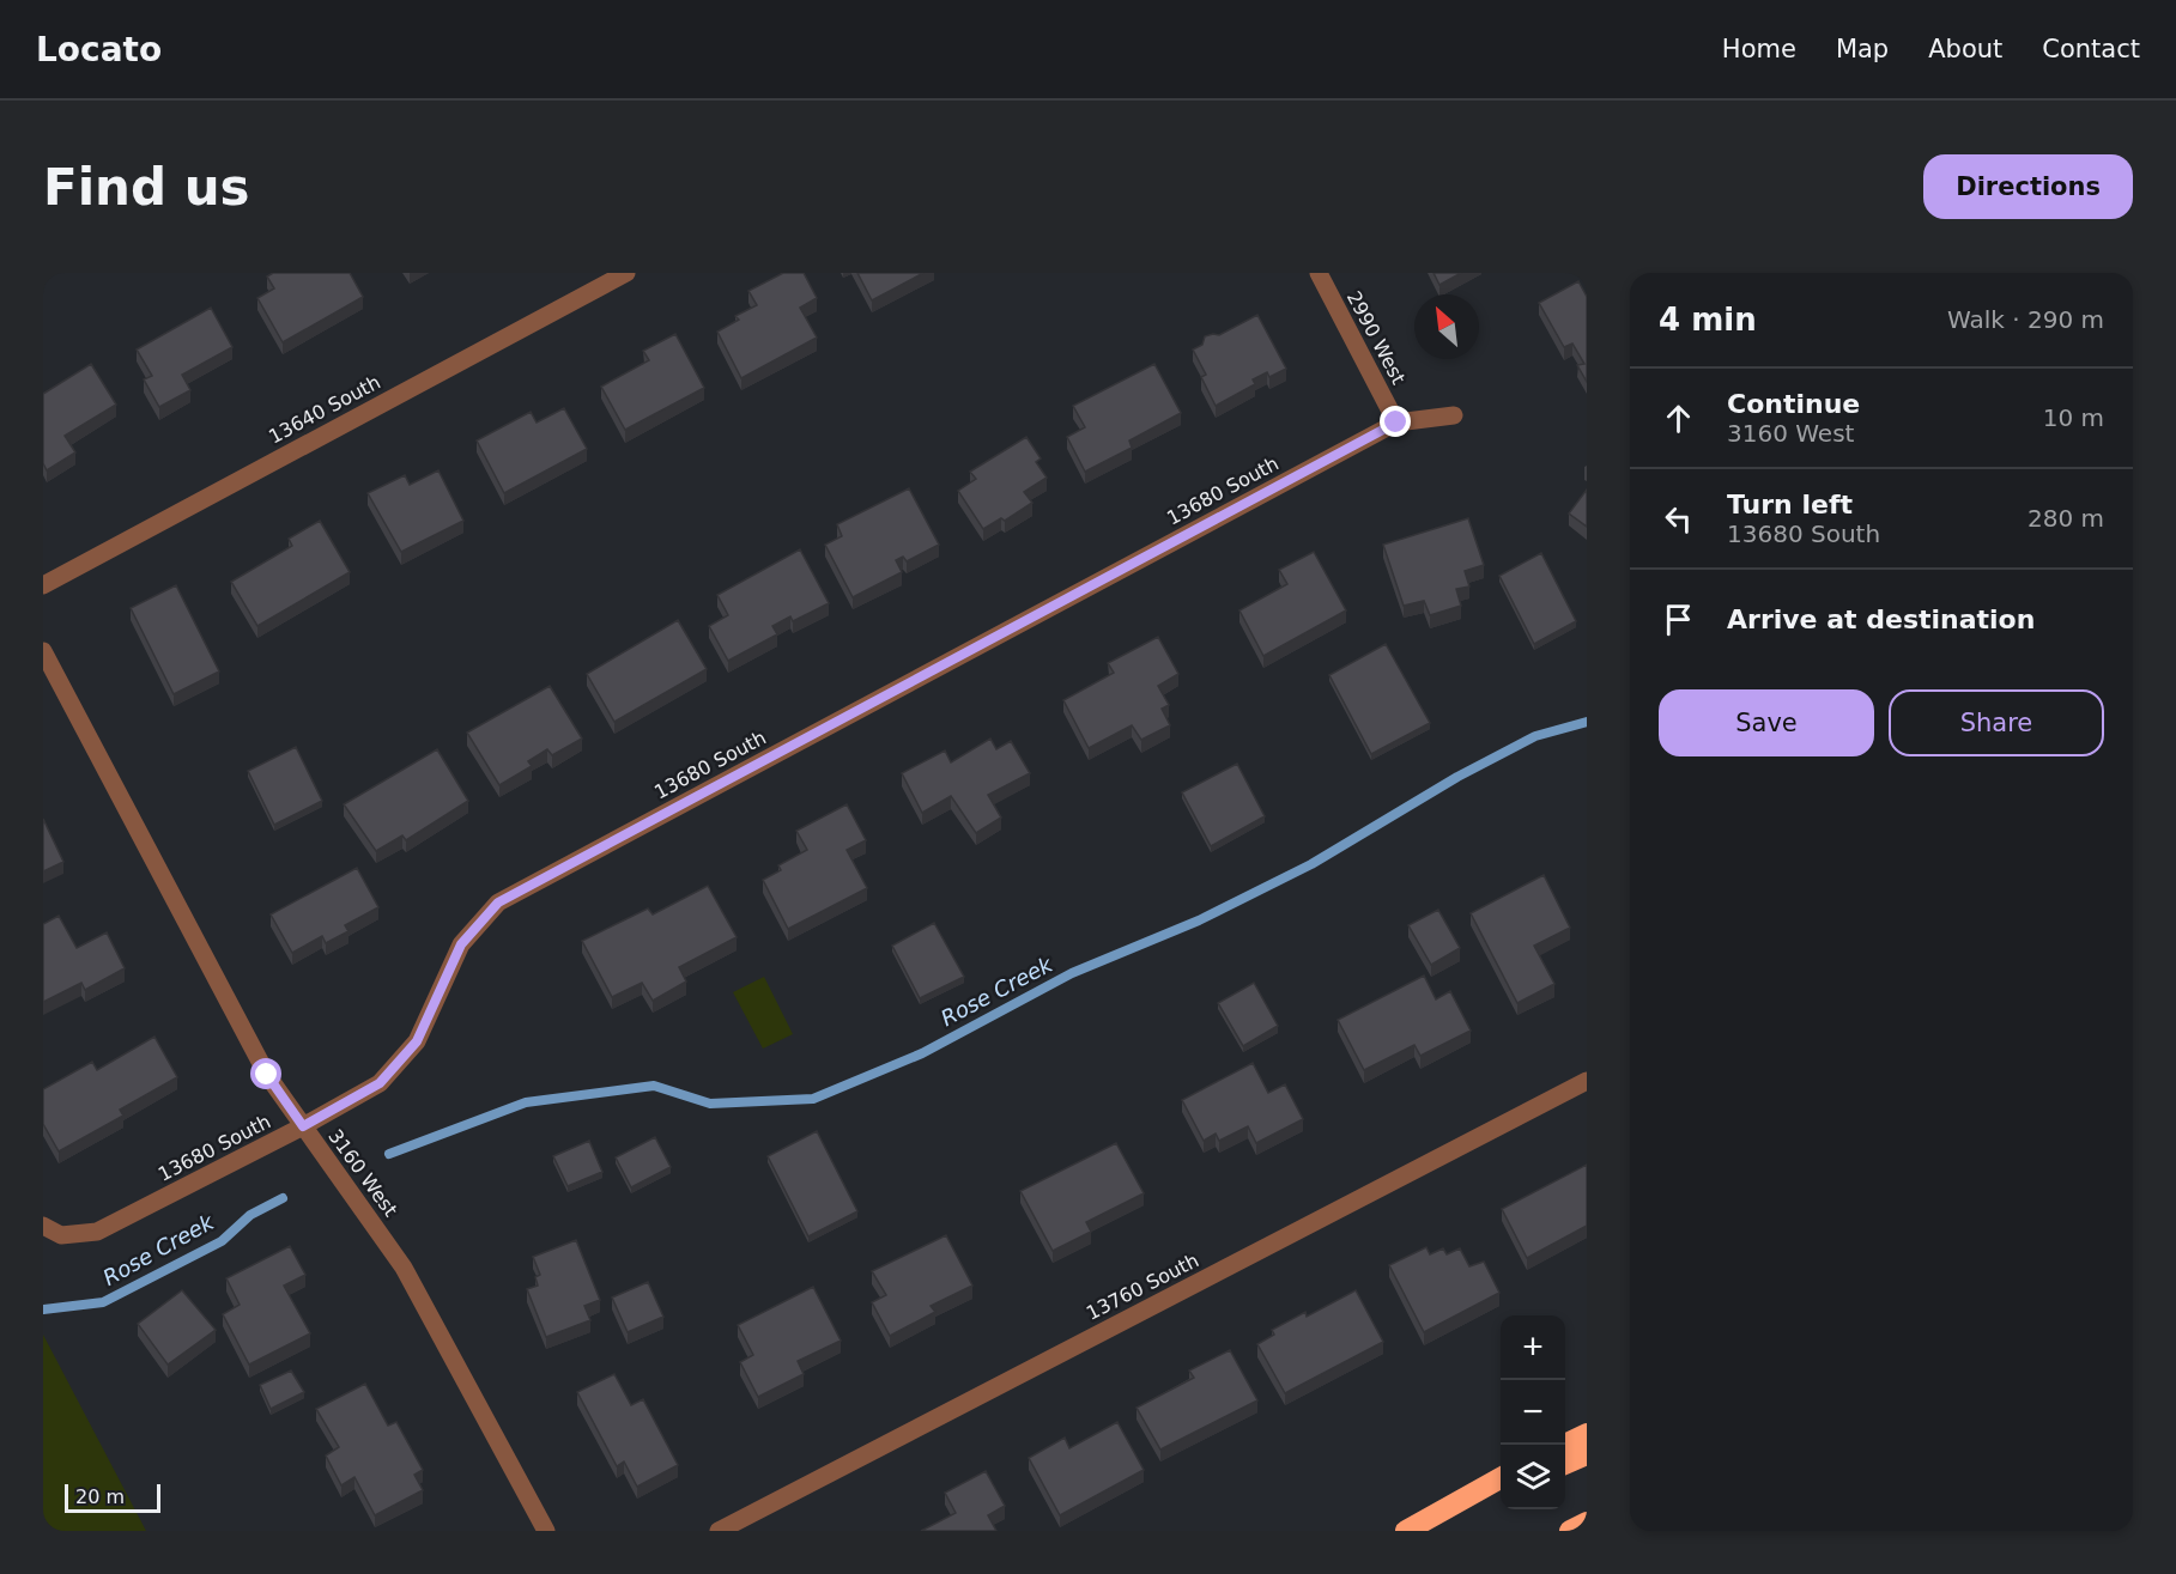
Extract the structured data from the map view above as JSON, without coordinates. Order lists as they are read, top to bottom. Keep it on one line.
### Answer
{"streets":{"street":["2990 West","13640 South","13680 South","3160 West","13760 South"]},"crossings":[["2990 West","13680 South"],["13680 South","3160 West"]],"water":["Rose Creek"],"scale_bar":"20 m","north":"top left","page":{"header":"Locato","nav":["Home","Map","About","Contact"],"buttons":["Directions",["Save","Share"]],"title":"Find us","heading":["4 min","Walk · 290 m"],"list":[["Continue","3160 West","10 m"],["Turn left","13680 South","280 m"],"Arrive at destination"],"map_buttons":["+","−"],"scale":"20 m"}}
